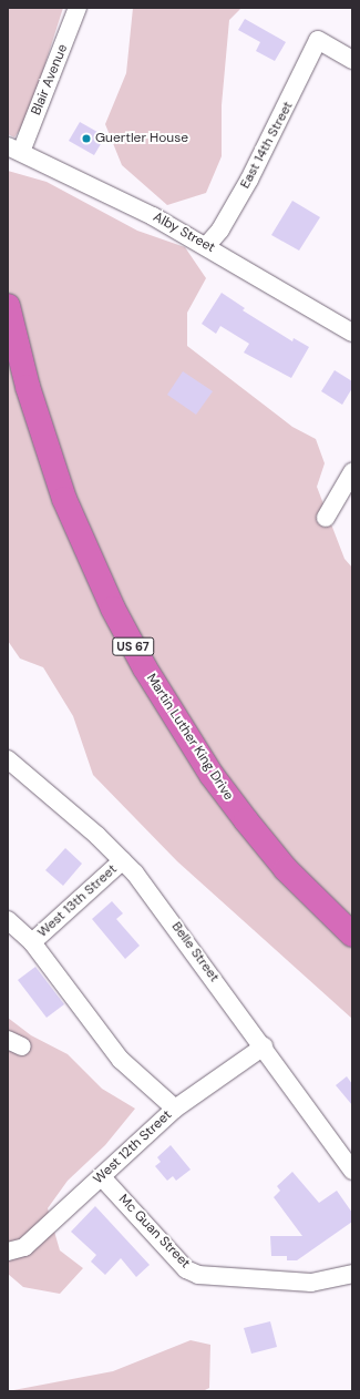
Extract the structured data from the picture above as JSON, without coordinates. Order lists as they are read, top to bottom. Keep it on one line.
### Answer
{"streets":{"highway":["US 67","Martin Luther King Drive"],"street":["Blair Avenue","East 14th Street","Alby Street","West 13th Street","Belle Street","West 12th Street","Mc Guan Street"]},"crossings":[["Blair Avenue","Alby Street"],["East 14th Street","Alby Street"],["West 13th Street","Belle Street"],["Belle Street","West 12th Street"],["West 12th Street","Mc Guan Street"]],"places":["Guertler House"]}
